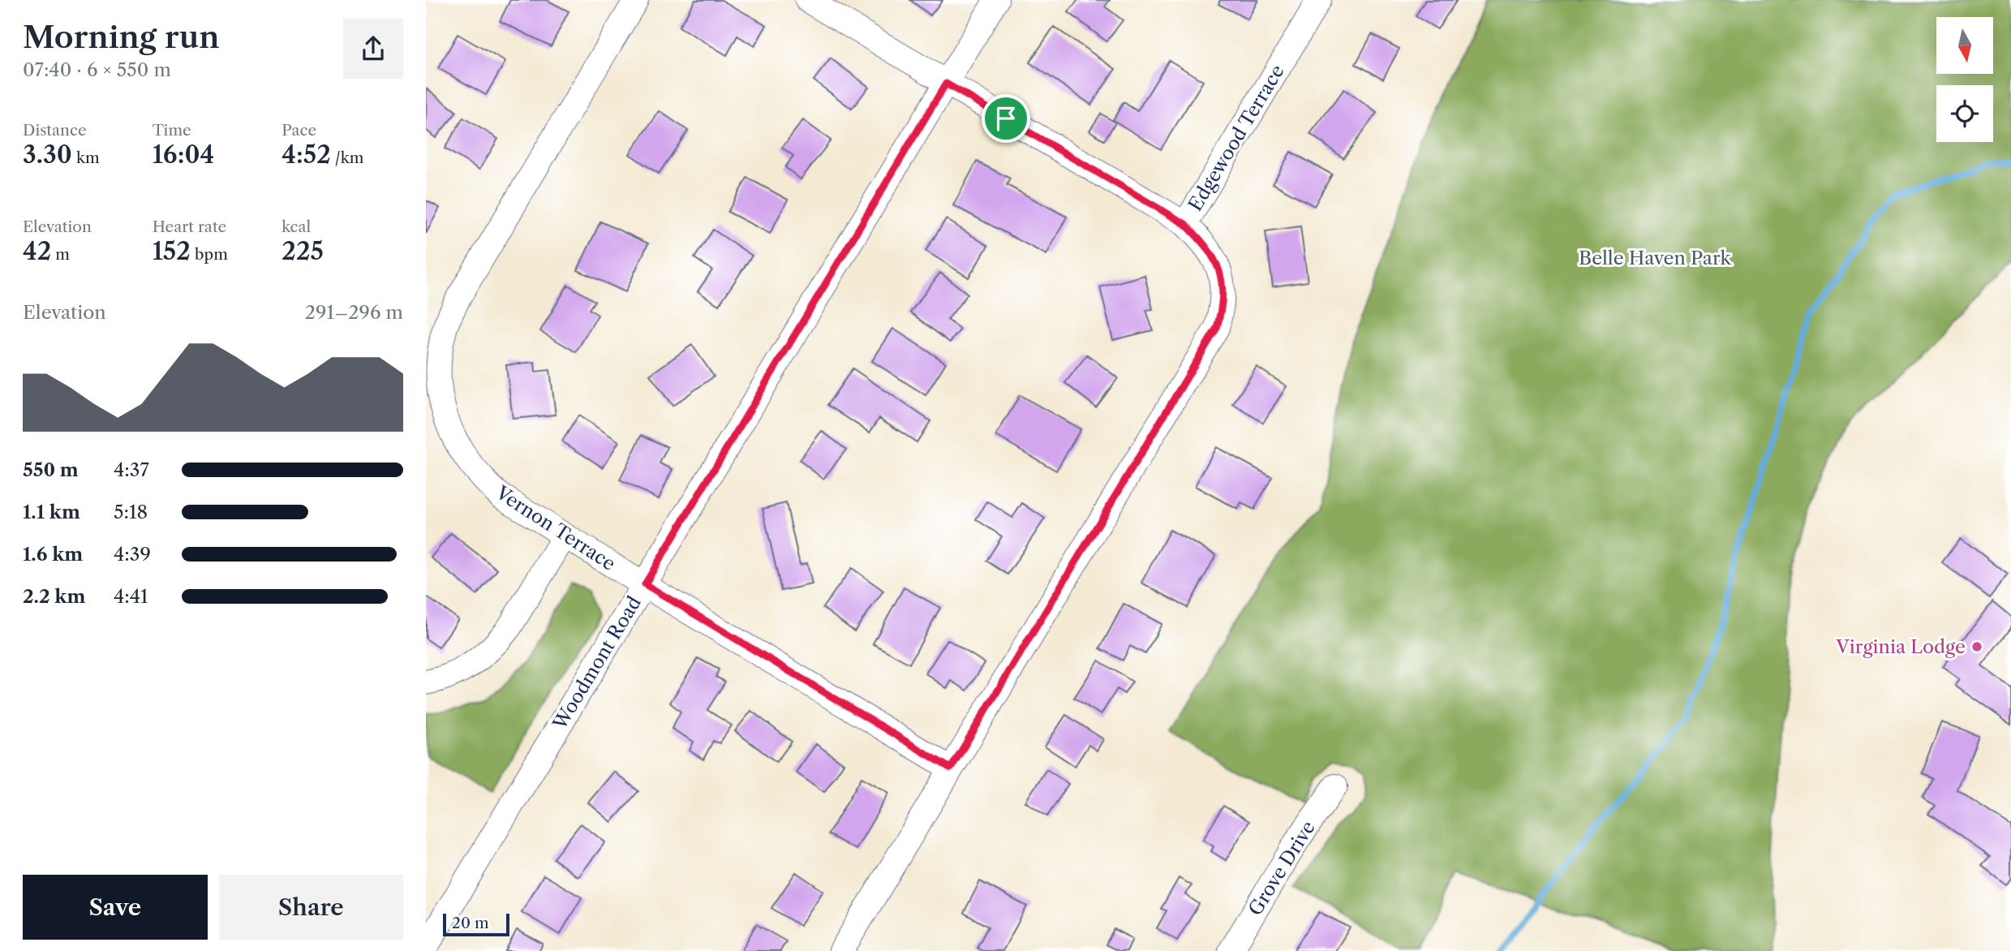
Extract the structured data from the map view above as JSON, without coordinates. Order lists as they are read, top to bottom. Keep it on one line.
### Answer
{"streets":{"street":["Edgewood Terrace","Vernon Terrace","Woodmont Road","Grove Drive"]},"crossings":[["Edgewood Terrace","Vernon Terrace"],["Vernon Terrace","Woodmont Road"]],"parks":["Belle Haven Park"],"places":["Virginia Lodge"],"scale_bar":"20 m","north":"bottom","page":{"heading":["Morning run","07:40 · 6 × 550 m"],"stats":[["Distance","3.30 km"],["Time","16:04"],["Pace","4:52 /km"],["Elevation","42 m"],["Heart rate","152 bpm"],["kcal","225"]],"chart":["Elevation","291–296 m"],"list":[{"name":"550 m","note":"4:37"},{"name":"1.1 km","note":"5:18"},{"name":"1.6 km","note":"4:39"},{"name":"2.2 km","note":"4:41"}],"buttons":["Save","Share"],"scale":"20 m"}}
